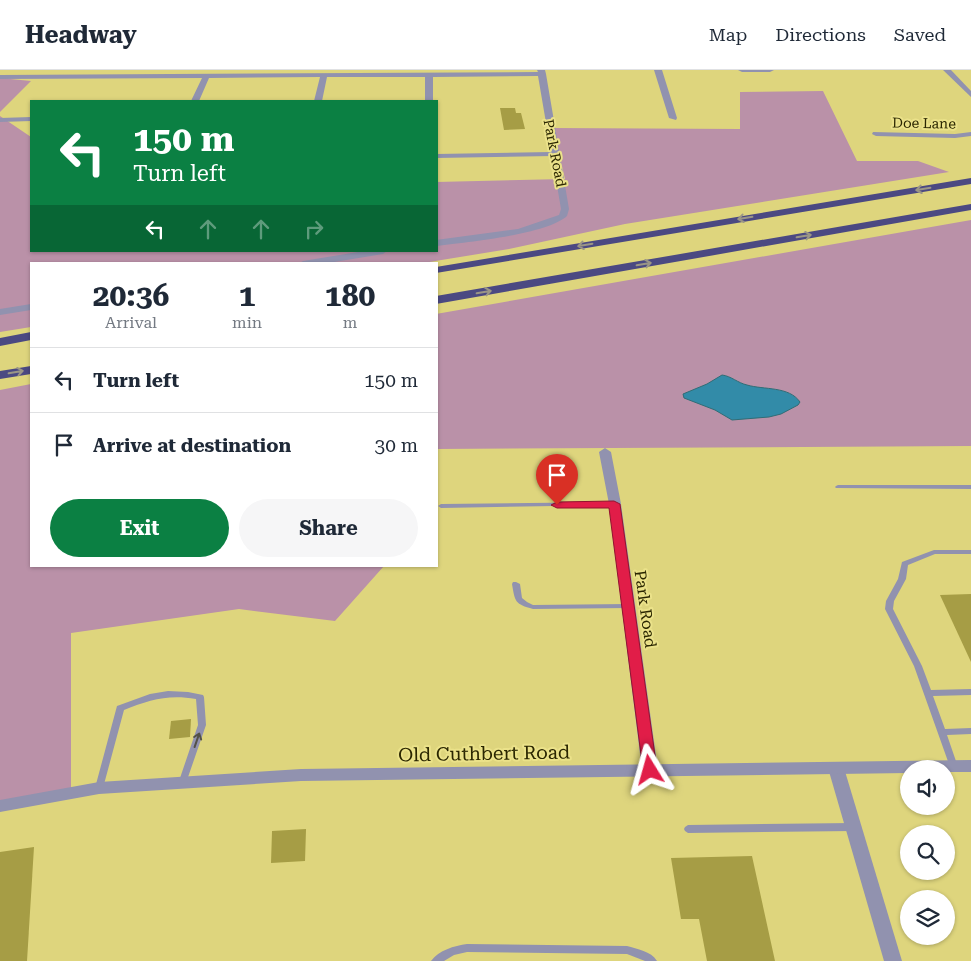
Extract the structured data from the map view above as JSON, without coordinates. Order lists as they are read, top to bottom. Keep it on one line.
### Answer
{"streets":{"street":["Doe Lane","Park Road","Old Cuthbert Road"]},"crossings":[["Park Road","Old Cuthbert Road"]],"page":{"header":"Headway","nav":["Map","Directions","Saved"],"turn":["150 m","Turn left"],"eta":["20:36","Arrival","1","min","180","m"],"list":[{"name":"Turn left","value":"150 m"},{"name":"Arrive at destination","value":"30 m"}],"buttons":["Exit","Share"]}}
